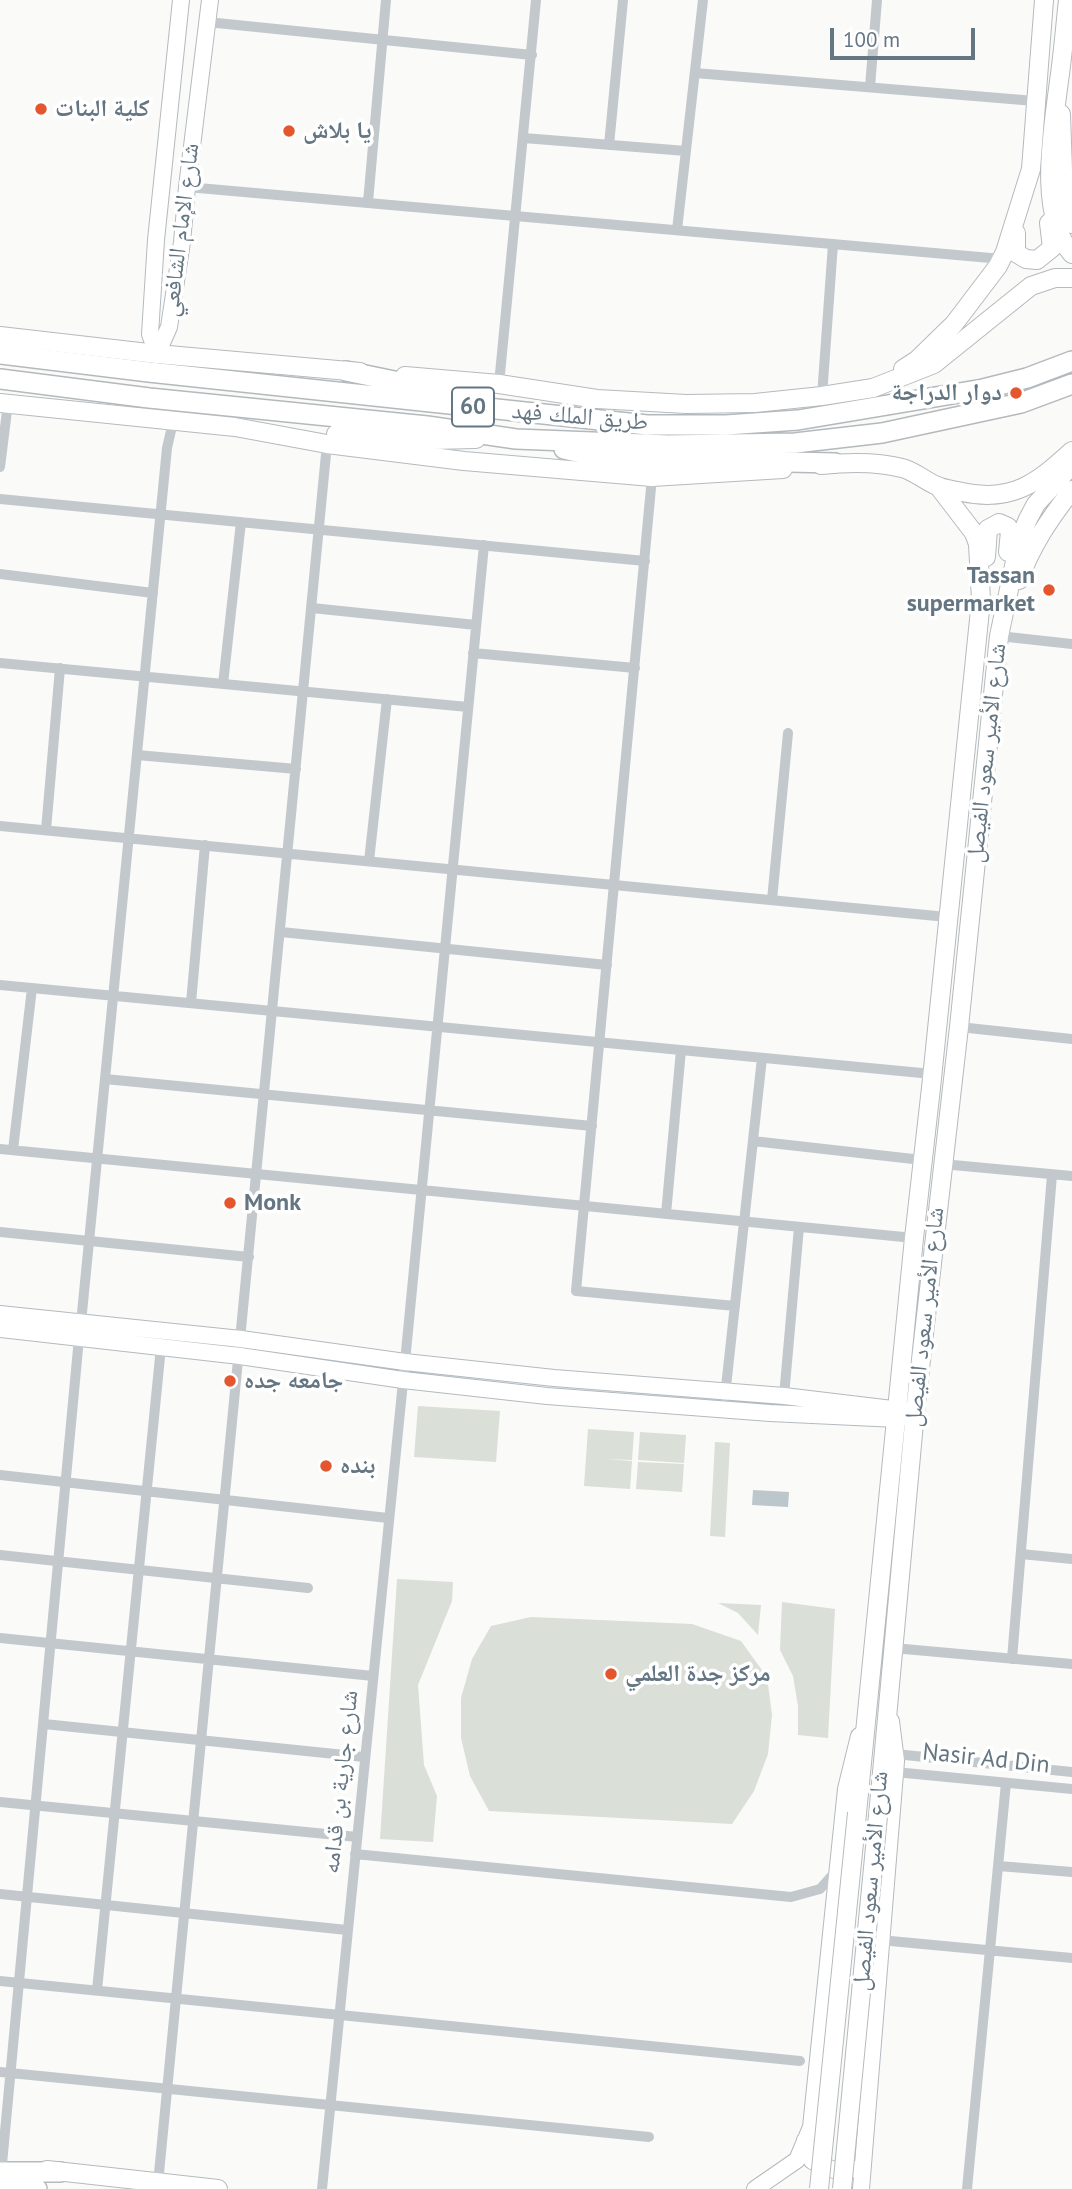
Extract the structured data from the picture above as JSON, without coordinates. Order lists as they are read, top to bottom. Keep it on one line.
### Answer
{"streets":{"highway":["60","طريق الملك فهد"],"main road":["شارع الأمير سعود الفيصل"],"street":["شارع الإمام الشافعي","Nasir Ad Din","شارع جارية بن قدامه"]},"places":["كلية البنات","يا بلاش","دوار الدراجة","Tassan supermarket","Monk","جامعه جده","بنده","مركز جدة العلمي"],"scale_bar":"100 m"}
